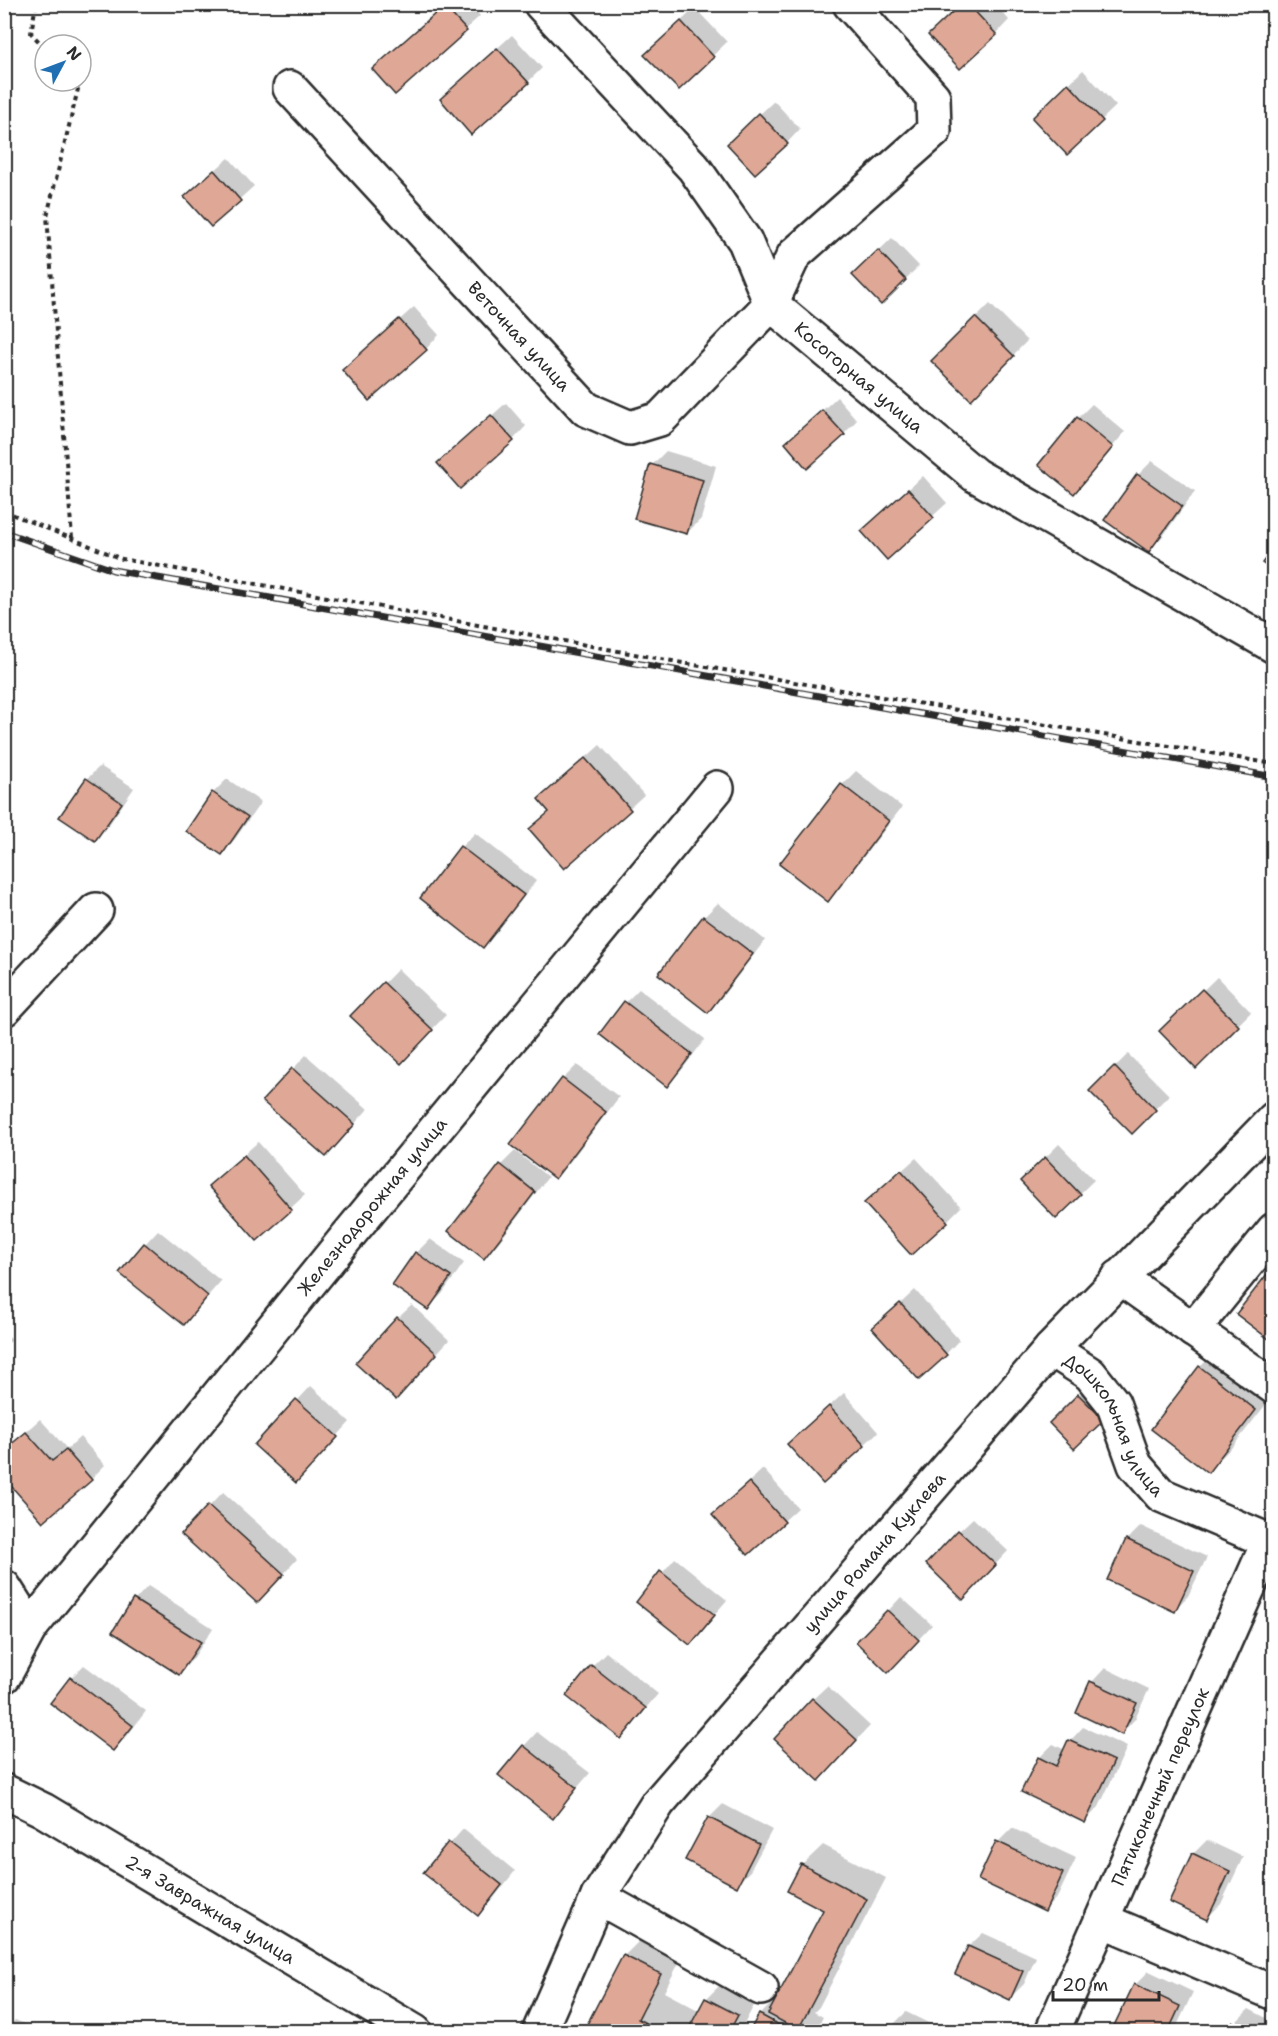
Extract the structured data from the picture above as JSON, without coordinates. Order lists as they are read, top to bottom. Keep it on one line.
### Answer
{"streets":{"street":["Веточная улица","Косогорная улица","Железнодорожная улица","Дошкольная улица","улица Романа Куклева","Пятиконечный переулок","2-я Завражная улица"]},"crossings":[["Веточная улица","Косогорная улица"],["Дошкольная улица","улица Романа Куклева"],["Дошкольная улица","Пятиконечный переулок"]],"scale_bar":"20 m","north":"top right"}
